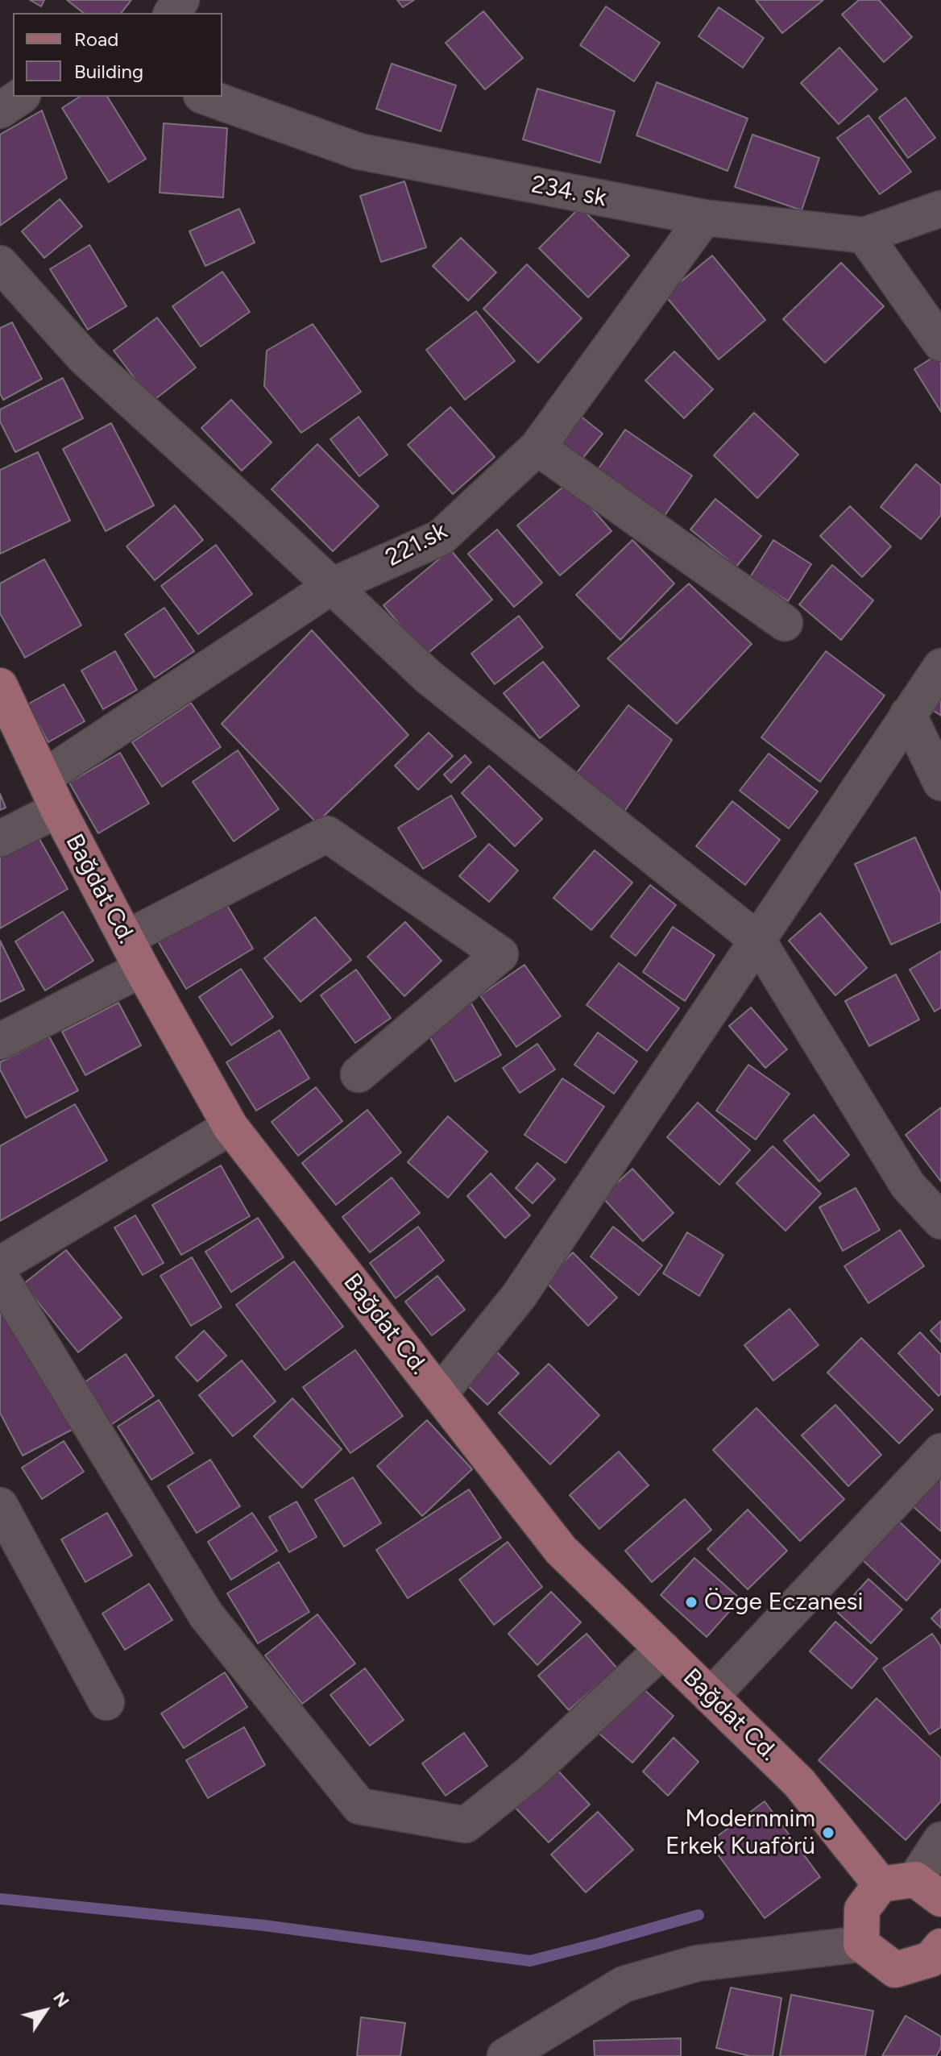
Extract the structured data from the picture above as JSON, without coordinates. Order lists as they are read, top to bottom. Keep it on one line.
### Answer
{"streets":{"main road":["Bağdat Cd."],"street":["234. sk","221.sk"]},"crossings":[["234. sk","221.sk"],["221.sk","Bağdat Cd."]],"places":["Özge Eczanesi","Modernmim Erkek Kuaförü"],"legend":["Road","Building"],"north":"top right"}
